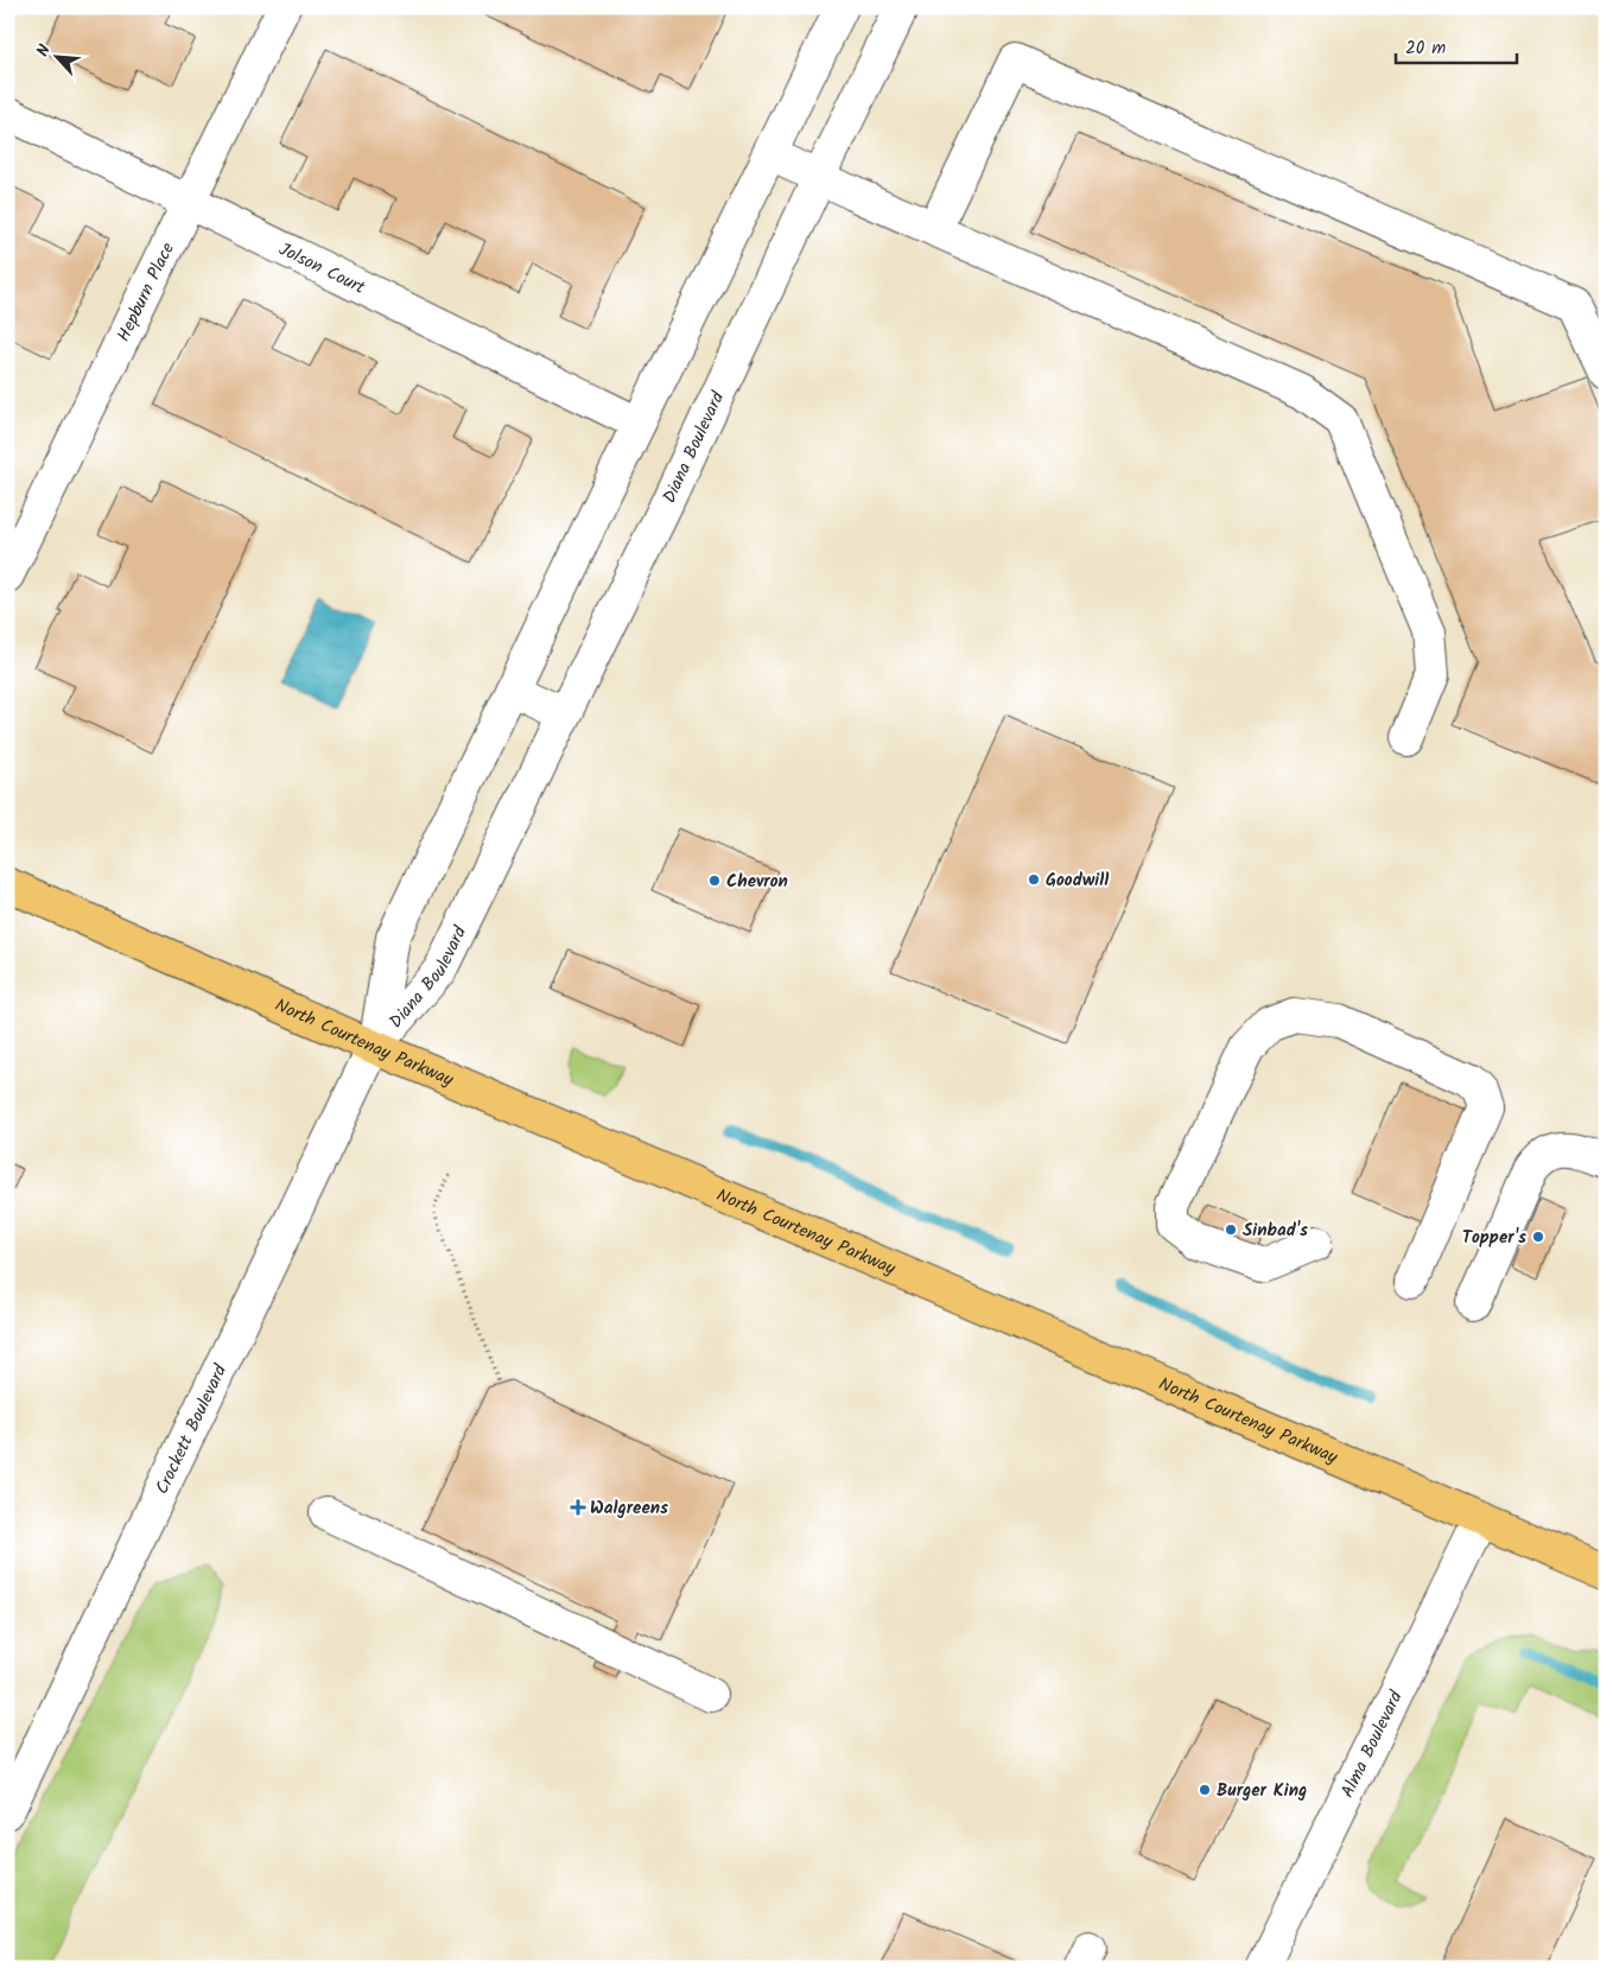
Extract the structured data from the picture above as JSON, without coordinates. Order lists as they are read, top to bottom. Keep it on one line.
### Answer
{"streets":{"main road":["North Courtenay Parkway"],"street":["Jolson Court","Hepburn Place","Diana Boulevard","Crockett Boulevard","Alma Boulevard"]},"crossings":[["Jolson Court","Hepburn Place"],["Jolson Court","Diana Boulevard"],["Diana Boulevard","North Courtenay Parkway"],["Diana Boulevard","Crockett Boulevard"],["North Courtenay Parkway","Crockett Boulevard"],["North Courtenay Parkway","Alma Boulevard"]],"places":{"other":["Goodwill","Chevron","Sinbad's","Topper's","Burger King"],"health":["Walgreens"]},"scale_bar":"20 m","north":"top left"}
